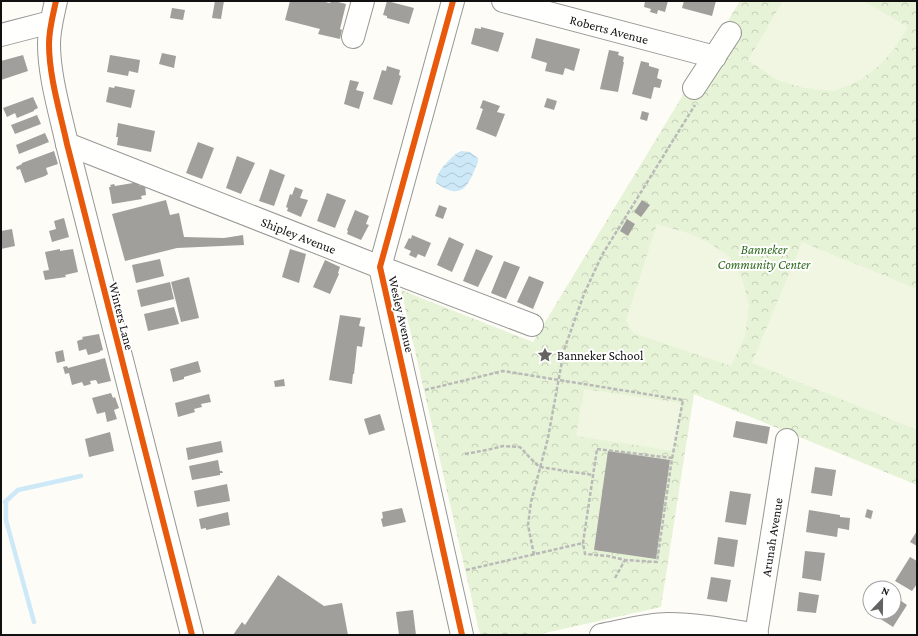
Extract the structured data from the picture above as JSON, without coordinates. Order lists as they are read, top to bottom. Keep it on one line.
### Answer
{"streets":{"street":["Roberts Avenue","Shipley Avenue","Wesley Avenue","Winters Lane","Arunah Avenue"]},"crossings":[["Shipley Avenue","Wesley Avenue"],["Shipley Avenue","Winters Lane"]],"parks":["Banneker Community Center"],"places":{"place":["Banneker School"]},"north":"top"}
